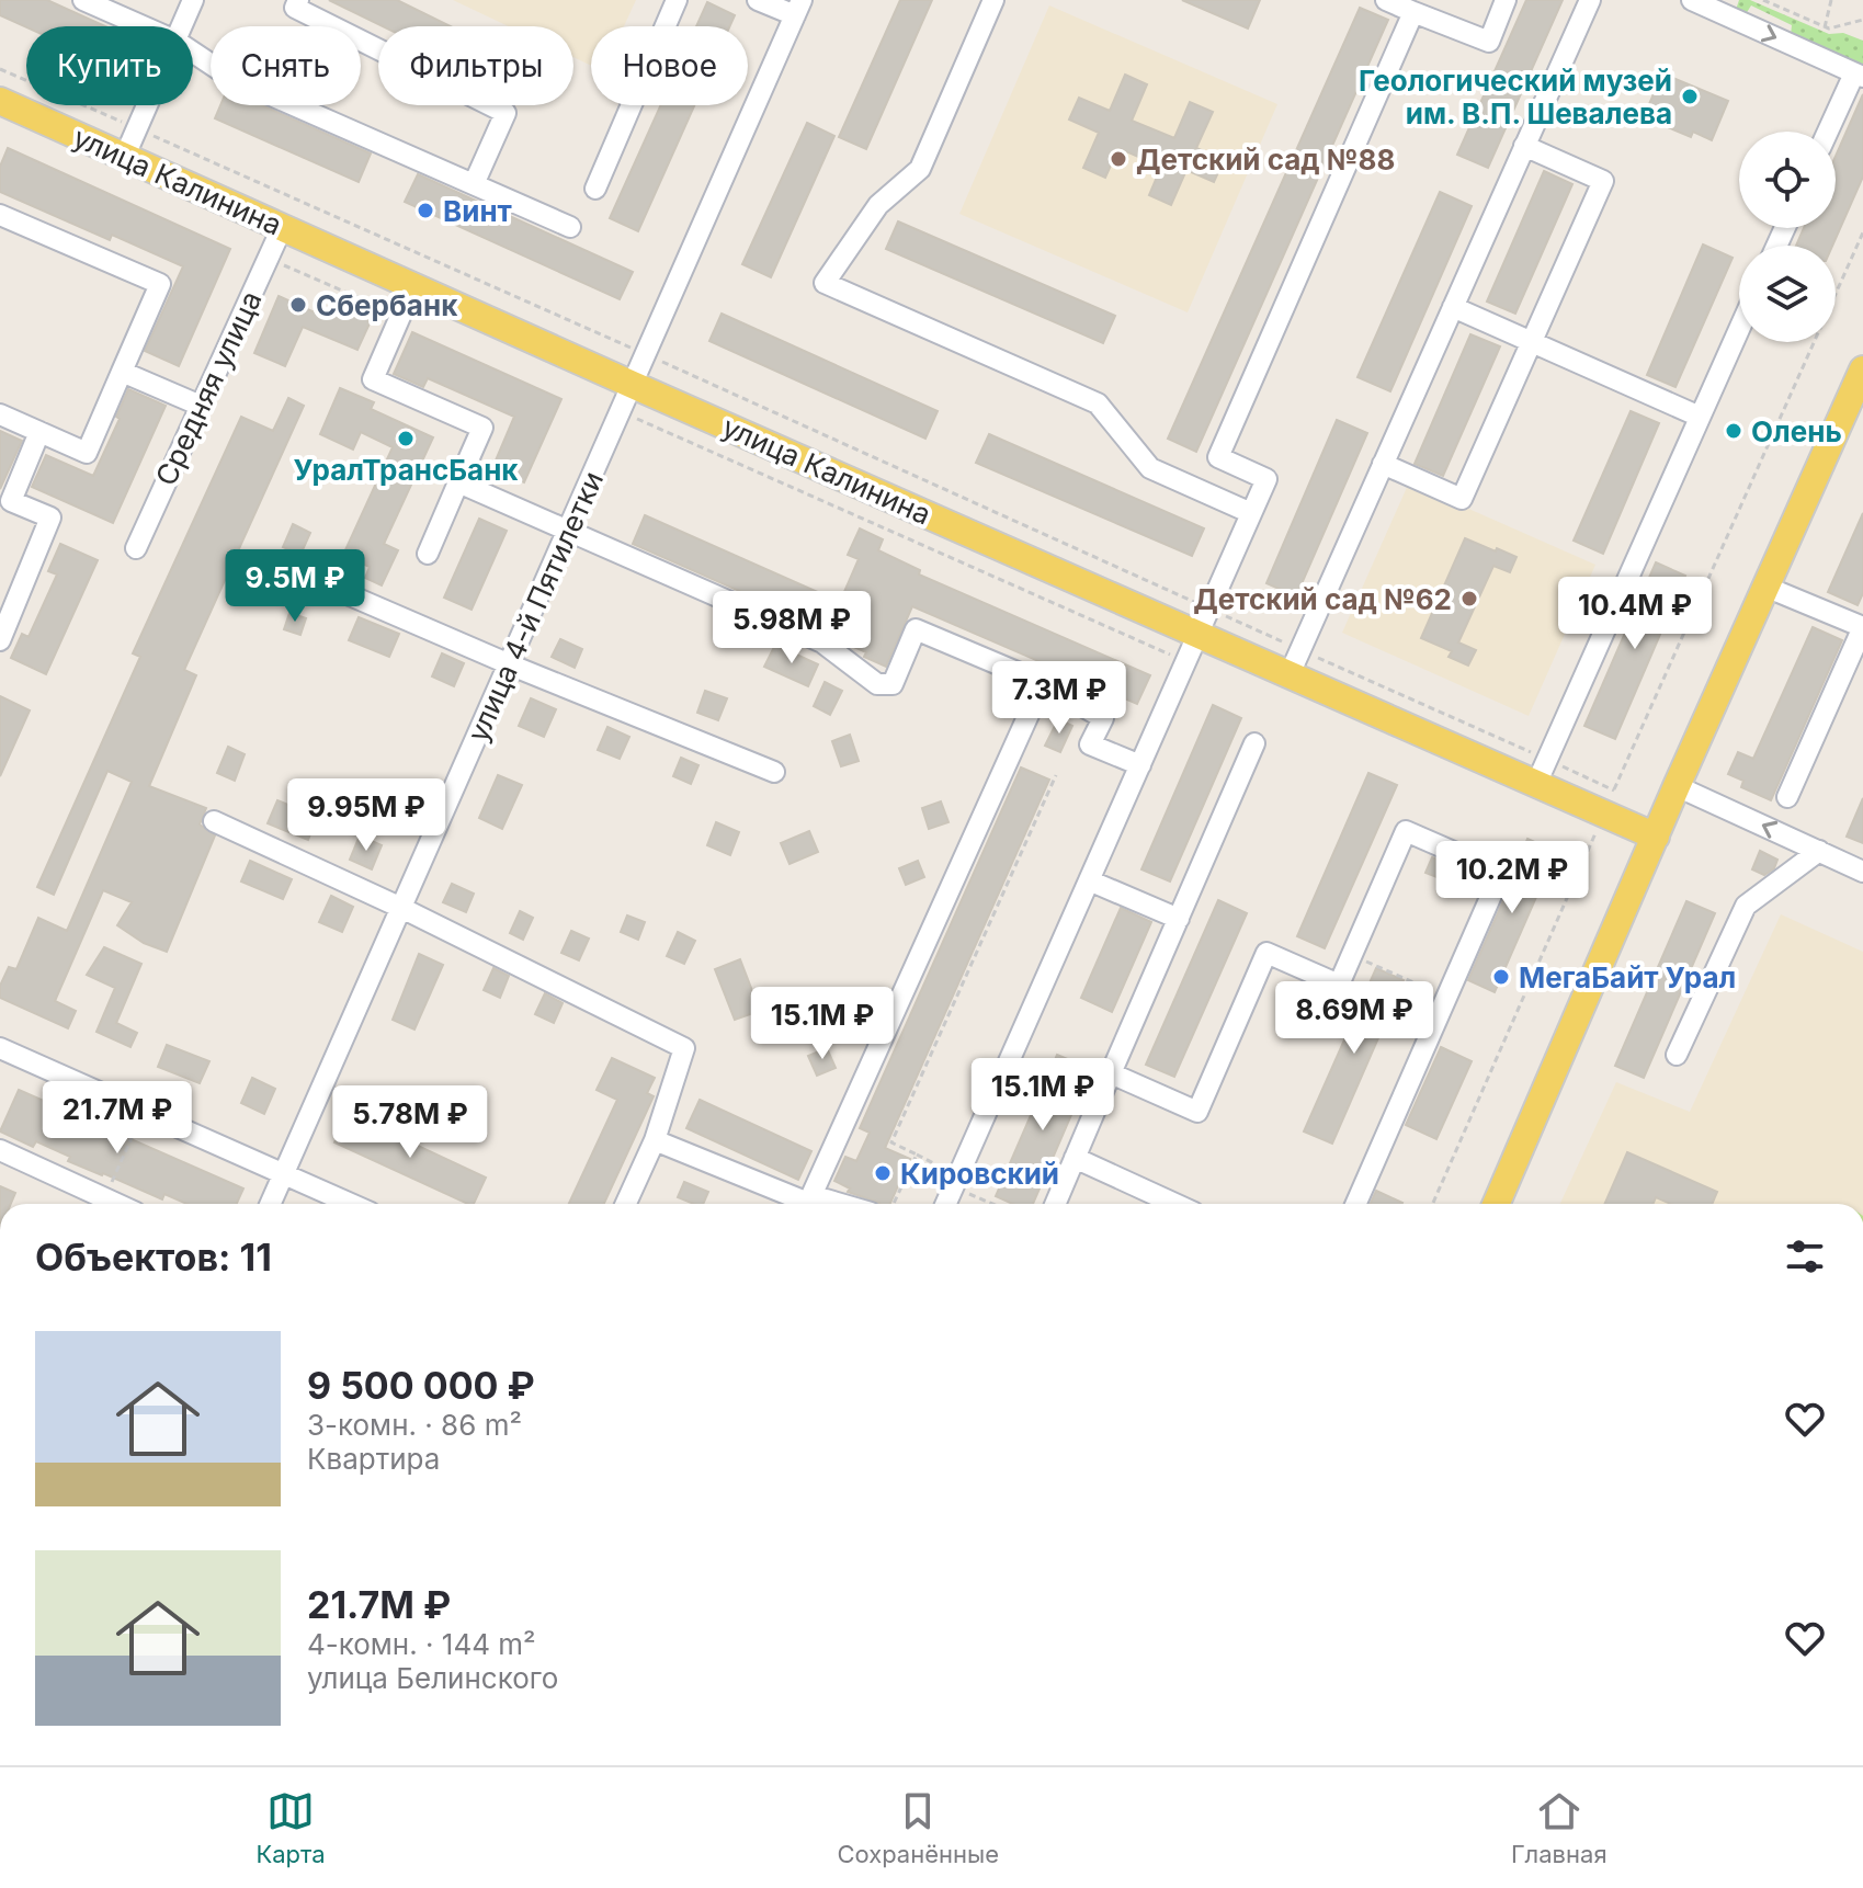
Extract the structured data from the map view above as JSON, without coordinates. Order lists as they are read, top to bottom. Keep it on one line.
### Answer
{"streets":{"main road":["улица Калинина"],"street":["Средняя улица","улица 4-й Пятилетки"]},"crossings":[["улица Калинина","Средняя улица"],["улица Калинина","улица 4-й Пятилетки"]],"places":["Геологический музей им. В.П. Шевалева","Детский сад №88","Винт","Сбербанк","Олень","УралТрансБанк","Детский сад №62","МегаБайт Урал","Кировский"],"page":{"chip":["Купить","Снять","Фильтры","Новое"],"price":["9.5M ₽","10.4M ₽","5.98M ₽","7.3M ₽","9.95M ₽","10.2M ₽","8.69M ₽","15.1M ₽","15.1M ₽","21.7M ₽","5.78M ₽"],"heading":"Объектов: 11","list":[{"name":"9 500 000 ₽","note":"3-комн. · 86 m² · Квартира"},{"name":"21.7M ₽","note":"4-комн. · 144 m² · улица Белинского"}],"tabs":["Карта","Сохранённые","Главная"]}}
